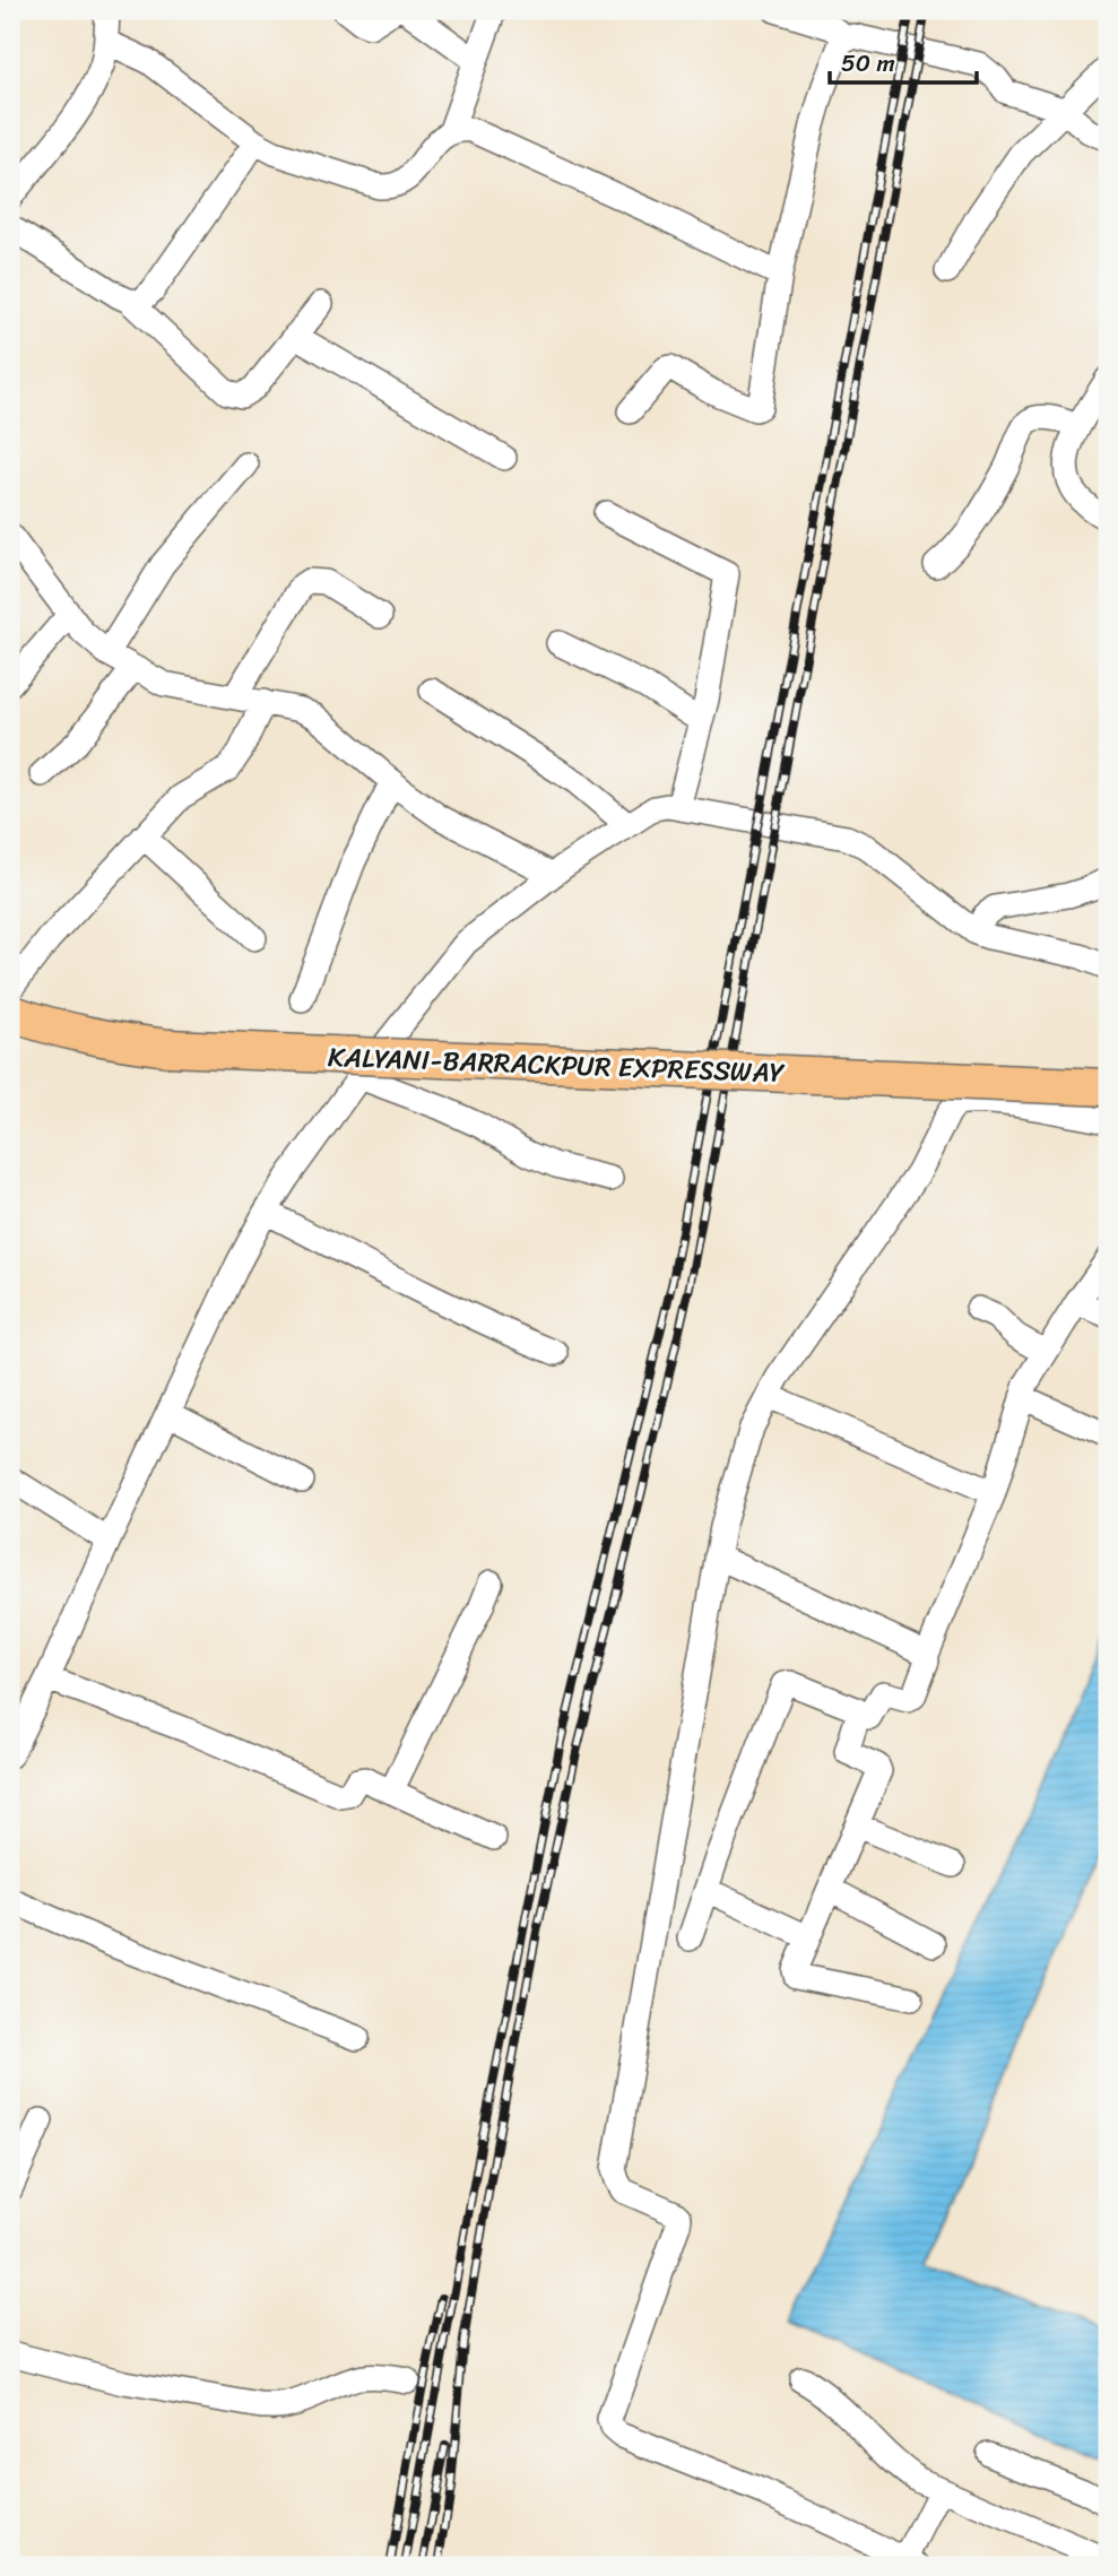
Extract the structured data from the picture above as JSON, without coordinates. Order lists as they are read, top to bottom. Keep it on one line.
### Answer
{"streets":{"highway":["KALYANI-BARRACKPUR EXPRESSWAY"]},"scale_bar":"50 m"}
